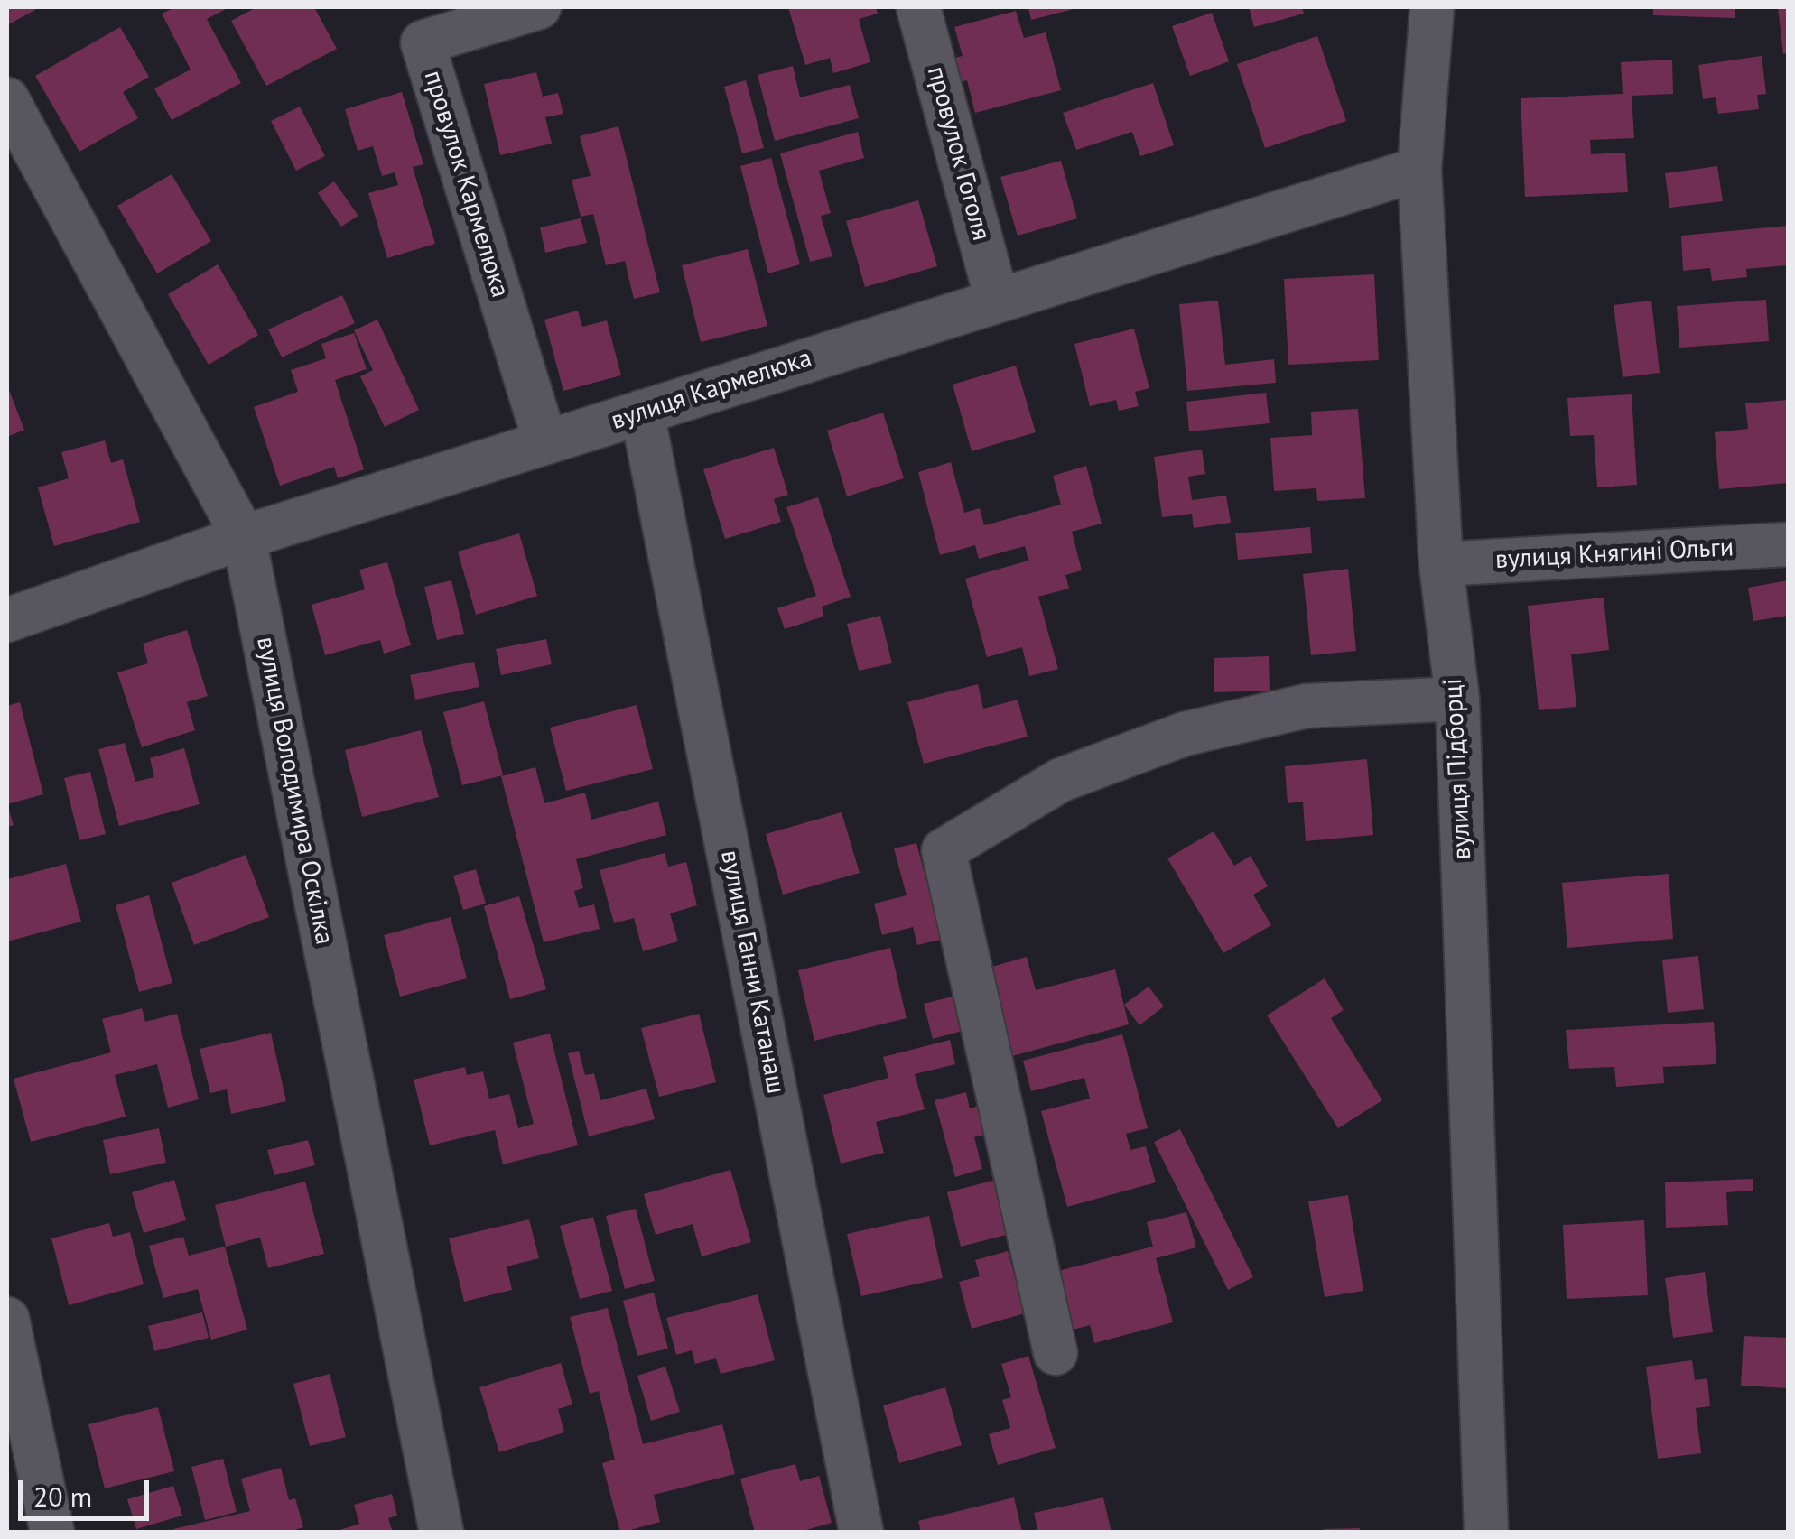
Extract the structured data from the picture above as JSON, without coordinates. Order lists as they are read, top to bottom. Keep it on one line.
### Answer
{"streets":{"street":["провулок Гоголя","провулок Кармелюка","вулиця Кармелюка","вулиця Княгині Ольги","вулиця Підборці","вулиця Володимира Оскілка","вулиця Ганни Катанаш"]},"crossings":[["провулок Гоголя","вулиця Кармелюка"],["провулок Кармелюка","вулиця Кармелюка"],["вулиця Кармелюка","вулиця Підборці"],["вулиця Кармелюка","вулиця Володимира Оскілка"],["вулиця Кармелюка","вулиця Ганни Катанаш"],["вулиця Княгині Ольги","вулиця Підборці"]],"scale_bar":"20 m"}
